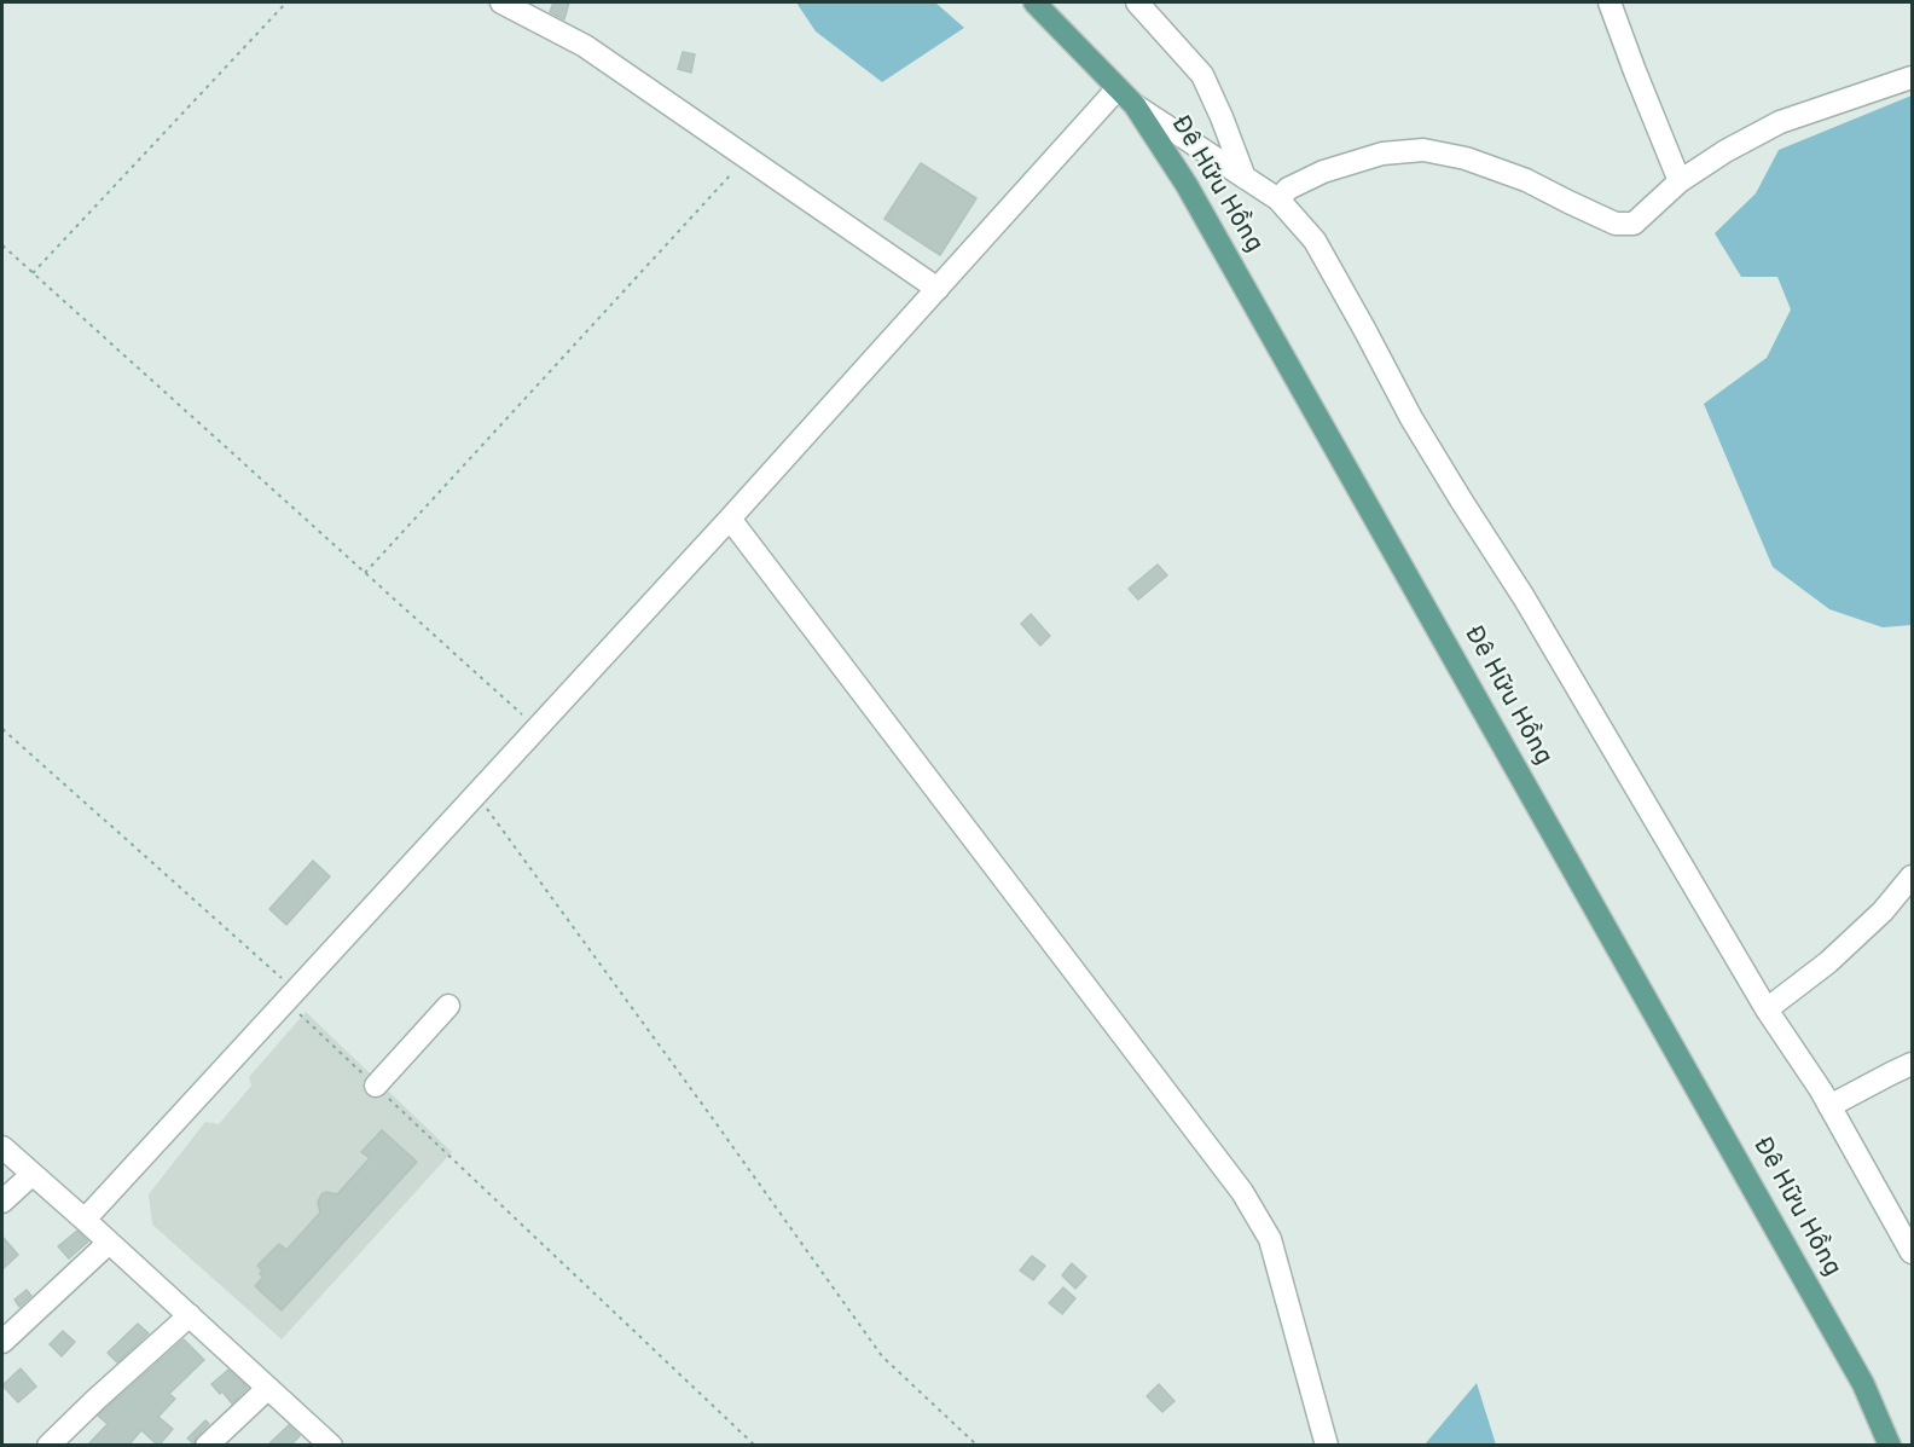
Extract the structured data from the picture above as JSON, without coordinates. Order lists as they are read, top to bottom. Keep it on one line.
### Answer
{"streets":{"main road":["Đê Hữu Hồng"]}}
